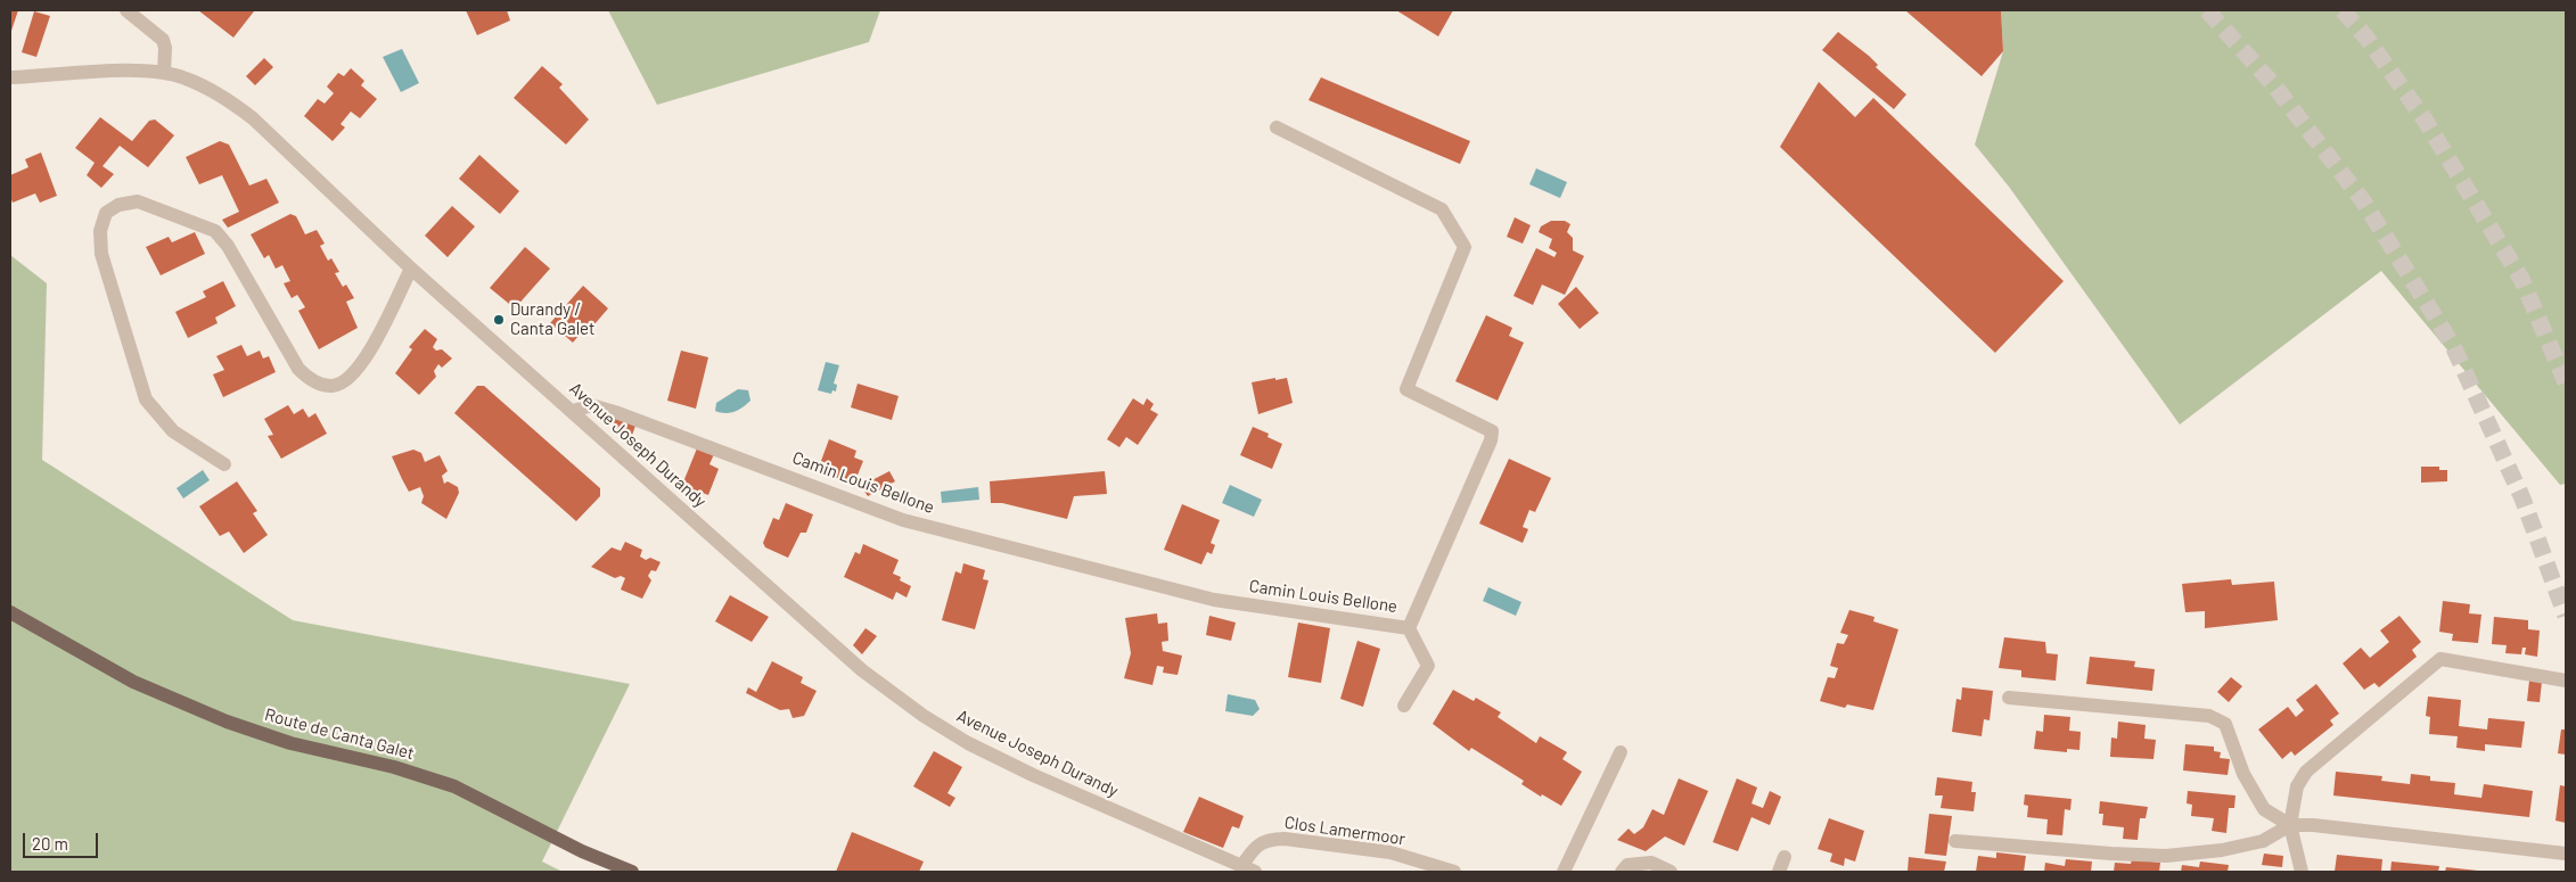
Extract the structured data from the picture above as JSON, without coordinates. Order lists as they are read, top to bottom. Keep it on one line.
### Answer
{"streets":{"main road":["Route de Canta Galet"],"street":["Avenue Joseph Durandy","Camin Louis Bellone","Clos Lamermoor"]},"crossings":[["Avenue Joseph Durandy","Camin Louis Bellone"],["Avenue Joseph Durandy","Clos Lamermoor"]],"places":["Durandy / Canta Galet"],"scale_bar":"20 m"}
